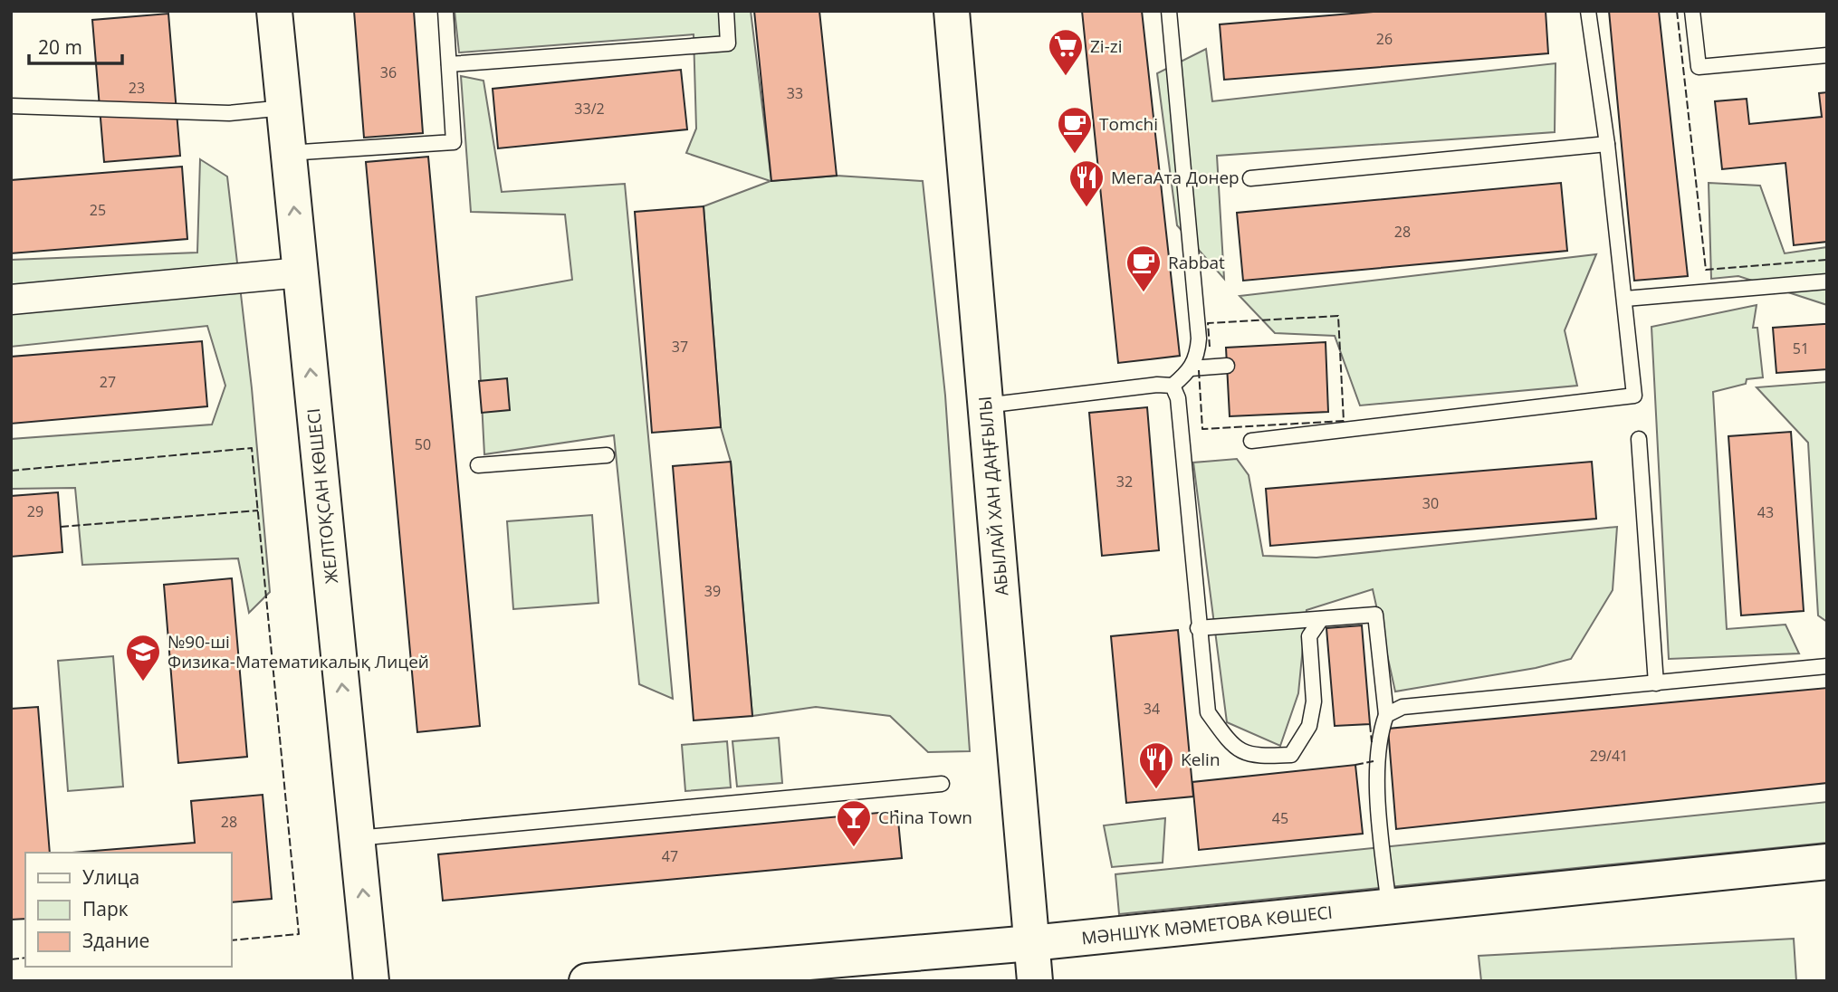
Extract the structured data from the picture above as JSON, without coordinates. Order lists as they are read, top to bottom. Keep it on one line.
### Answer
{"streets":{"street":["ЖЕЛТОҚСАН КӨШЕСІ","АБЫЛАЙ ХАН ДАҢҒЫЛЫ","МӘНШҮК МӘМЕТОВА КӨШЕСІ"]},"crossings":[["АБЫЛАЙ ХАН ДАҢҒЫЛЫ","МӘНШҮК МӘМЕТОВА КӨШЕСІ"]],"one_way":["ЖЕЛТОҚСАН КӨШЕСІ"],"places":{"supermarket":["Zi-zi"],"cafe":["Tomchi","Rabbat"],"restaurant":["МегаАта Донер","Kelin"],"school or university":["№90-ші Физика-Математикалық Лицей"],"bar":["China Town"]},"house_numbers":["26","36","23","33","33/2","25","28","37","51","27","50","32","30","29","43","39","34","29/41","45","28","47"],"legend":["Улица","Парк","Здание"],"scale_bar":"20 m"}
